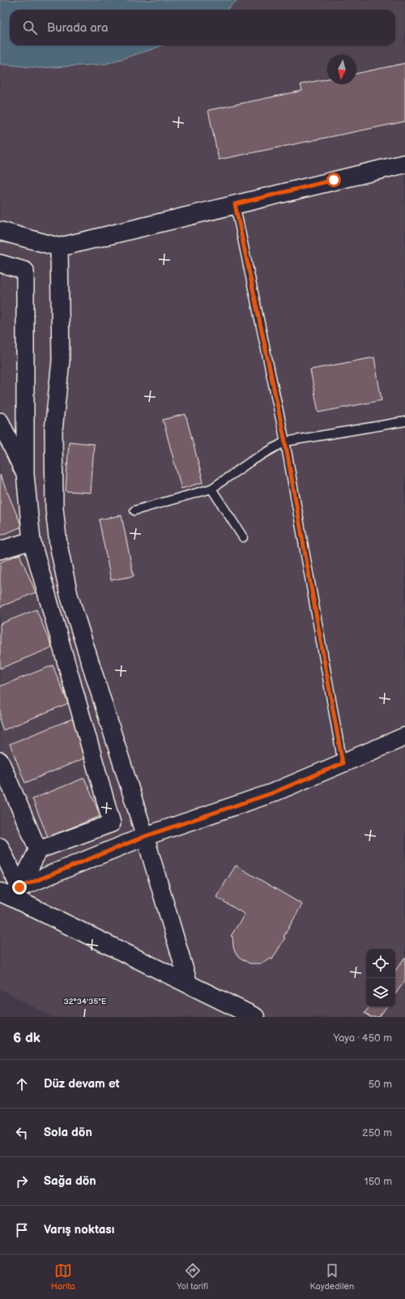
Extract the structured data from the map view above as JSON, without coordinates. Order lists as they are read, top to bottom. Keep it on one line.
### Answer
{"north":"bottom","page":{"search":"Burada ara","heading":["6 dk","Yaya · 450 m"],"list":[["Düz devam et","50 m"],["Sola dön","250 m"],["Sağa dön","150 m"],"Varış noktası"],"nav":["Harita","Yol tarifi","Kaydedilen"]},"coordinates":["32°34'35\"E"]}
